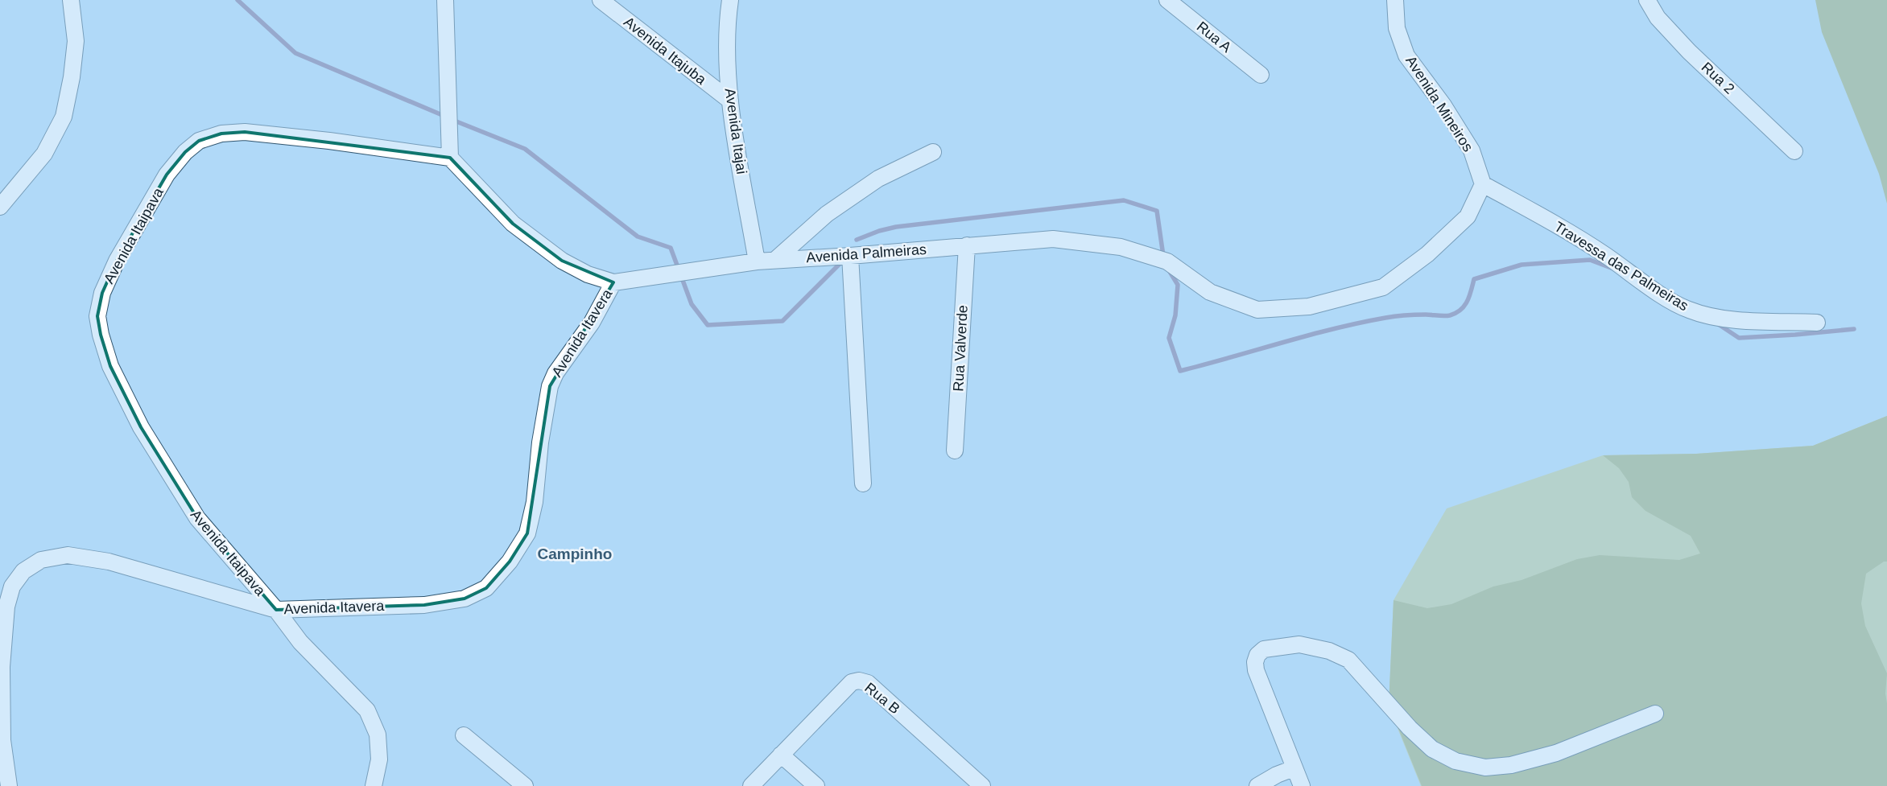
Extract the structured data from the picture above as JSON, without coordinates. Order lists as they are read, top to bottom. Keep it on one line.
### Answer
{"streets":{"street":["Rua A","Avenida Itajuba","Rua 2","Avenida Mineiros","Avenida Itajai","Avenida Itaipava","Avenida Palmeiras","Travessa das Palmeiras","Avenida Itavera","Rua Valverde","Rua B"]},"crossings":[["Avenida Itajuba","Avenida Itajai"],["Avenida Mineiros","Avenida Palmeiras"],["Avenida Mineiros","Travessa das Palmeiras"],["Avenida Itajai","Avenida Palmeiras"],["Avenida Itaipava","Avenida Itavera"],["Avenida Palmeiras","Travessa das Palmeiras"],["Avenida Palmeiras","Avenida Itavera"],["Avenida Palmeiras","Rua Valverde"]],"districts":["Campinho"]}
